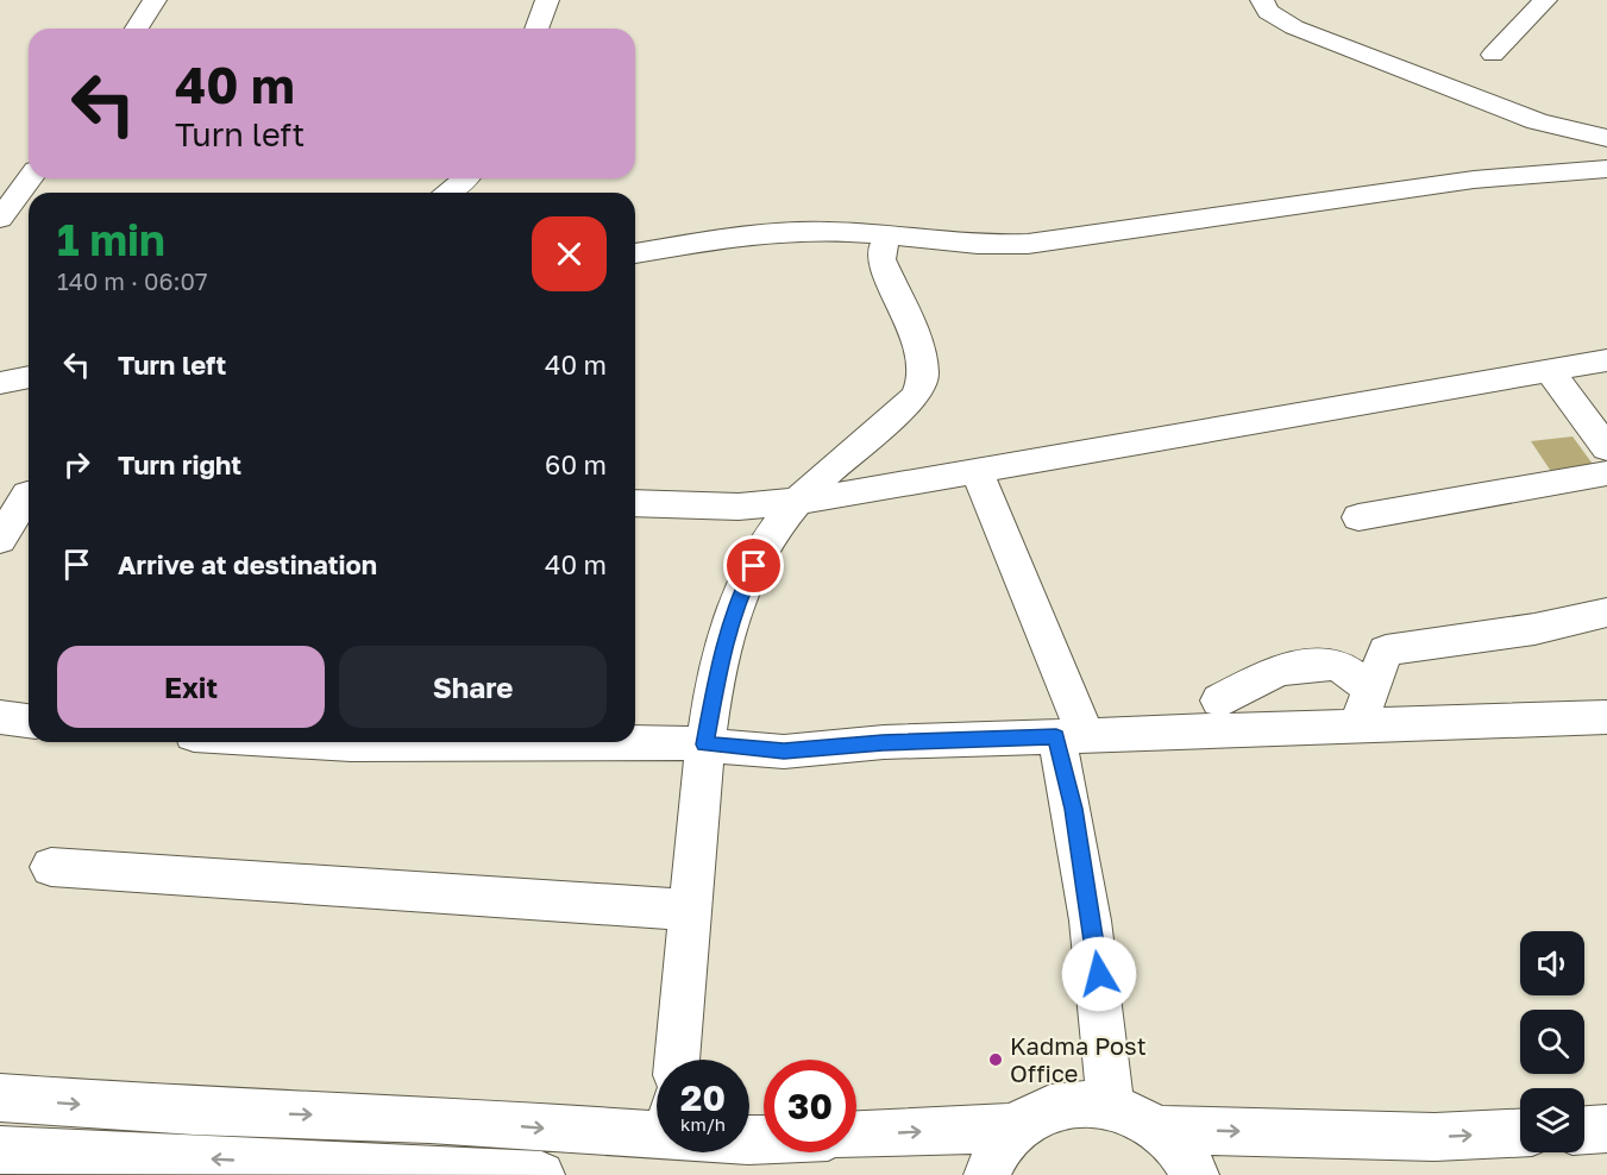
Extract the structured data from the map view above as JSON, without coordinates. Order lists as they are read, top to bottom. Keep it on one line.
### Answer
{"places":["Kadma Post Office"],"page":{"turn":["40 m","Turn left"],"heading":["1 min","140 m · 06:07"],"list":[{"name":"Turn left","value":"40 m"},{"name":"Turn right","value":"60 m"},{"name":"Arrive at destination","value":"40 m"}],"buttons":["Exit","Share"],"speed":"20 km/h","limit":"30"}}
